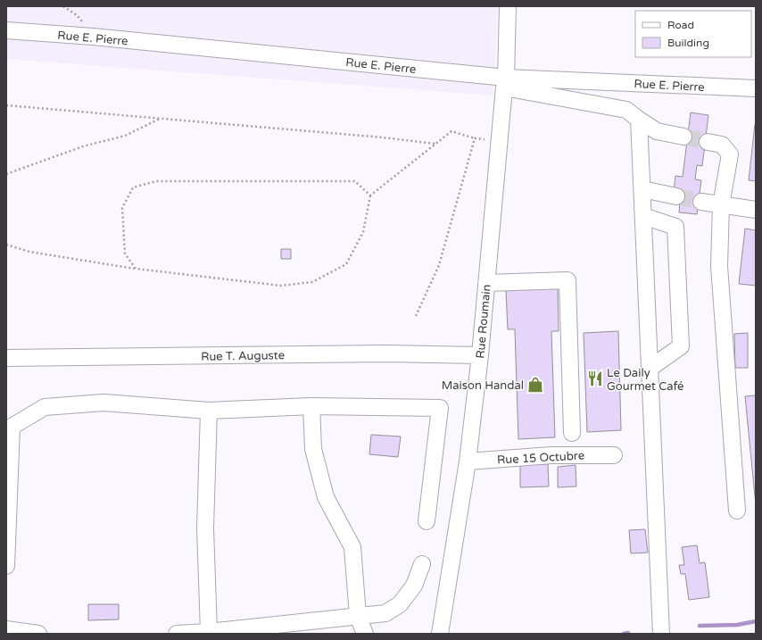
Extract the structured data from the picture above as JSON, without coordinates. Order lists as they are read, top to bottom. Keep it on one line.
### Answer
{"streets":{"street":["Rue E. Pierre","Rue Roumain","Rue T. Auguste","Rue 15 Octubre"]},"crossings":[["Rue E. Pierre","Rue Roumain"],["Rue Roumain","Rue T. Auguste"],["Rue Roumain","Rue 15 Octubre"]],"places":{"restaurant":["Le Daily Gourmet Café"],"shop":["Maison Handal"]},"legend":["Road","Building"]}
